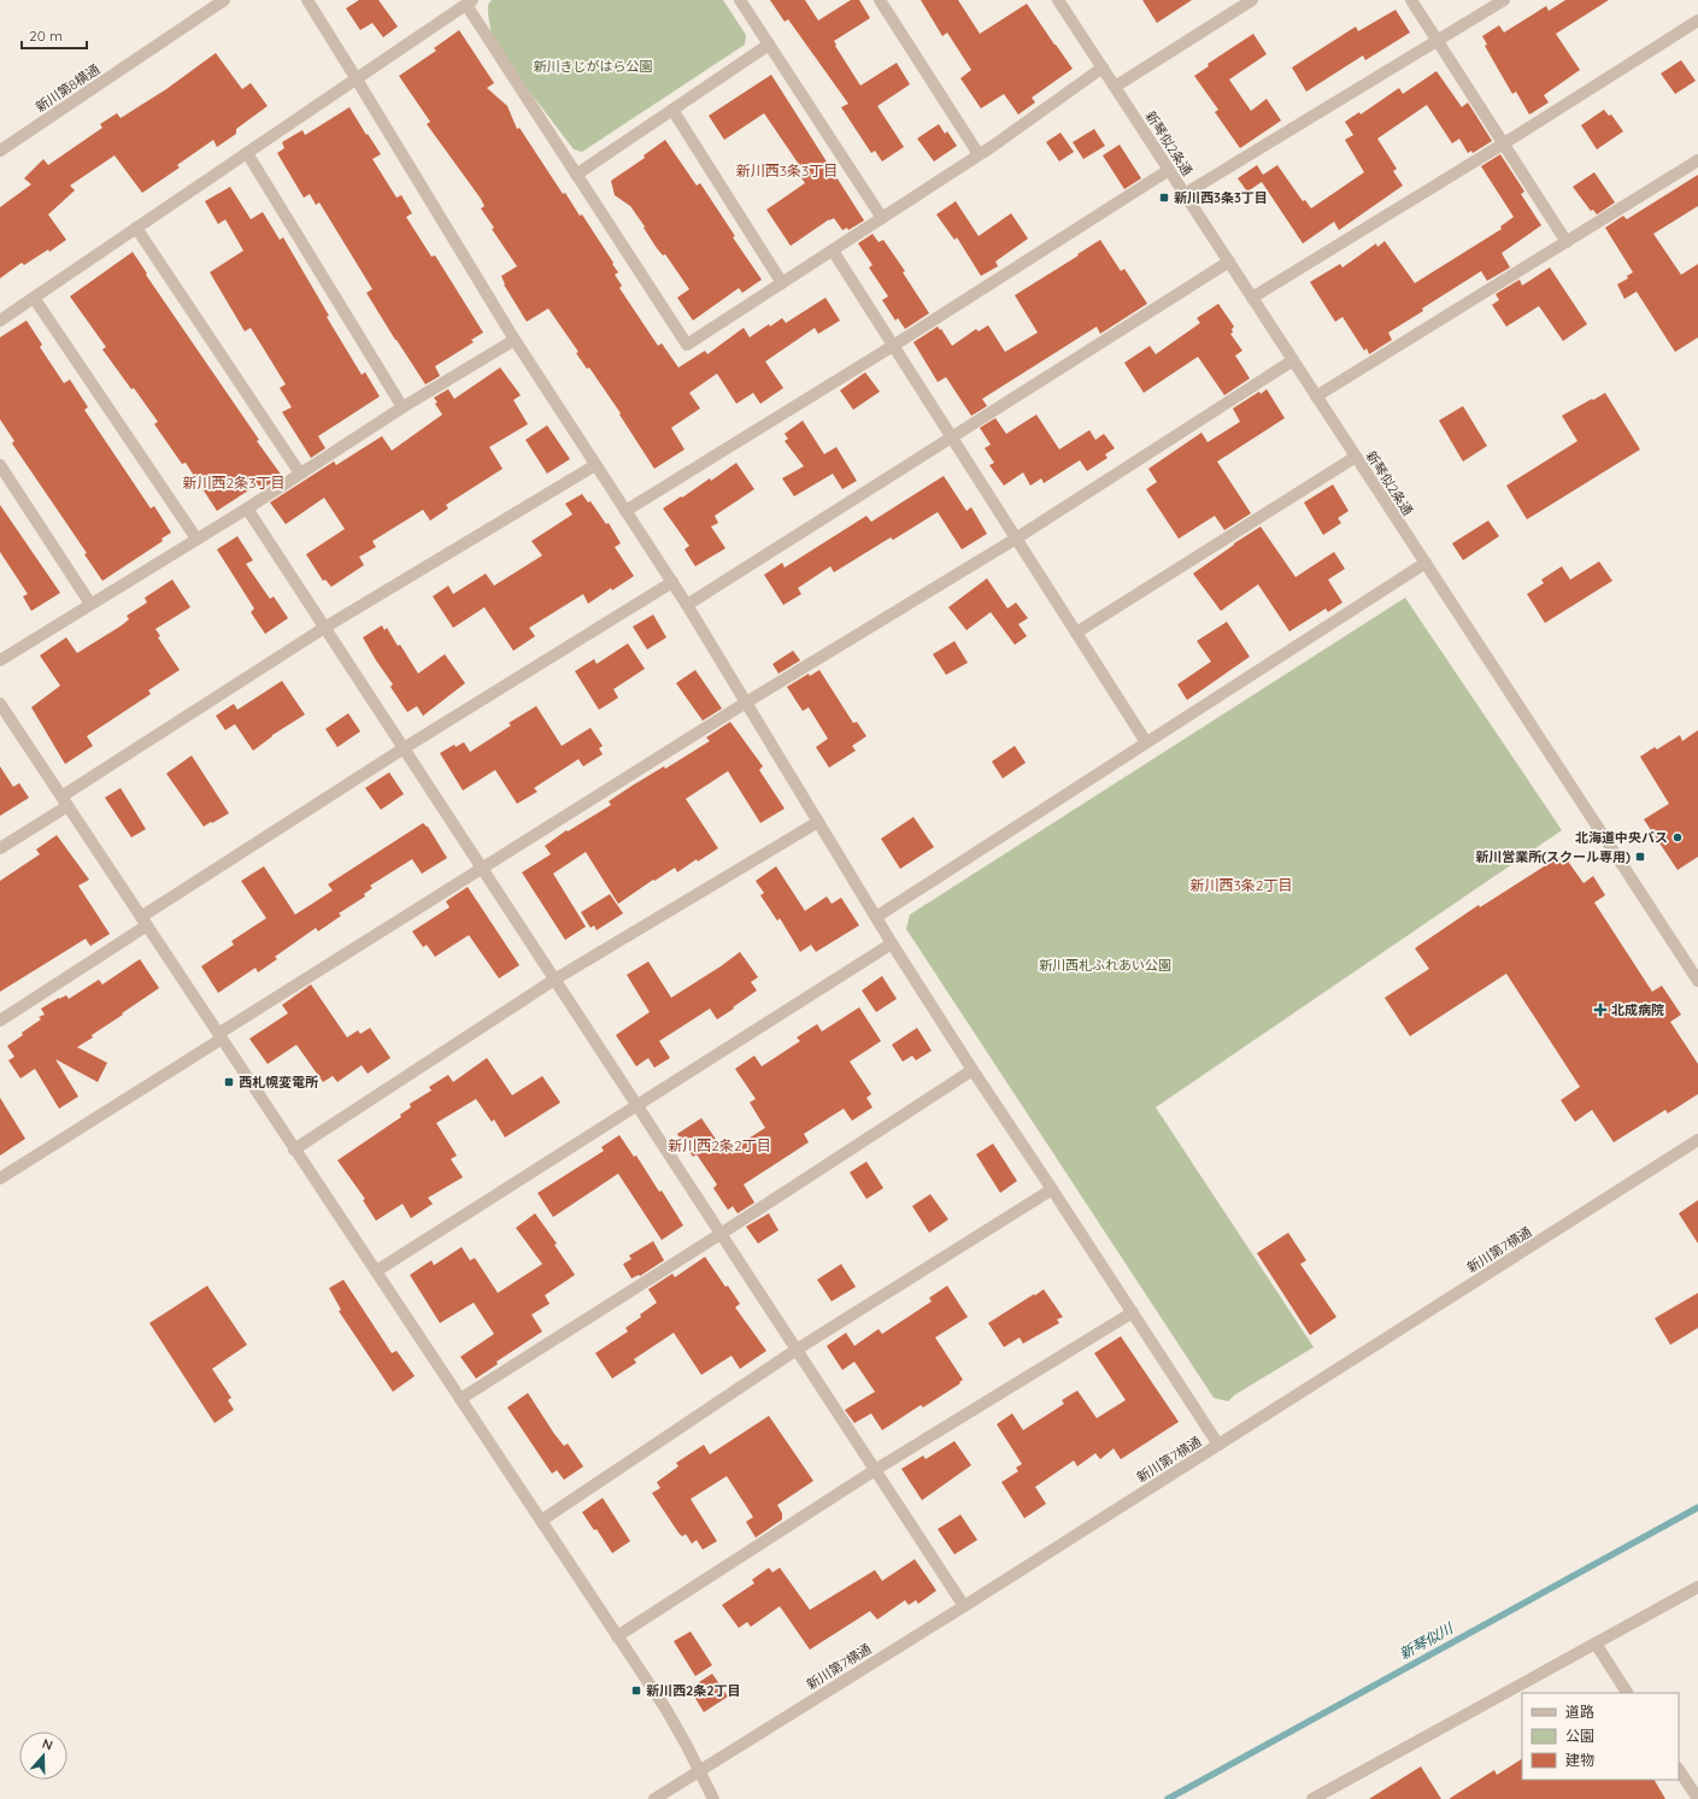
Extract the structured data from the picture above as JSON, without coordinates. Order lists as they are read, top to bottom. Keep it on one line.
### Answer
{"streets":{"street":["新川第8横通","新琴似2条通","新川第7横通"]},"districts":["新川西3条3丁目","新川西2条3丁目","新川西3条2丁目","新川西2条2丁目"],"water":["新琴似川"],"parks":["新川きじがはら公園","新川西札ふれあい公園"],"places":{"transit":["新川西3条3丁目","新川営業所(スクール専用)","西札幌変電所","新川西2条2丁目"],"other":["北海道中央バス"],"health":["北成病院"]},"legend":["道路","公園","建物"],"scale_bar":"20 m","north":"top"}
